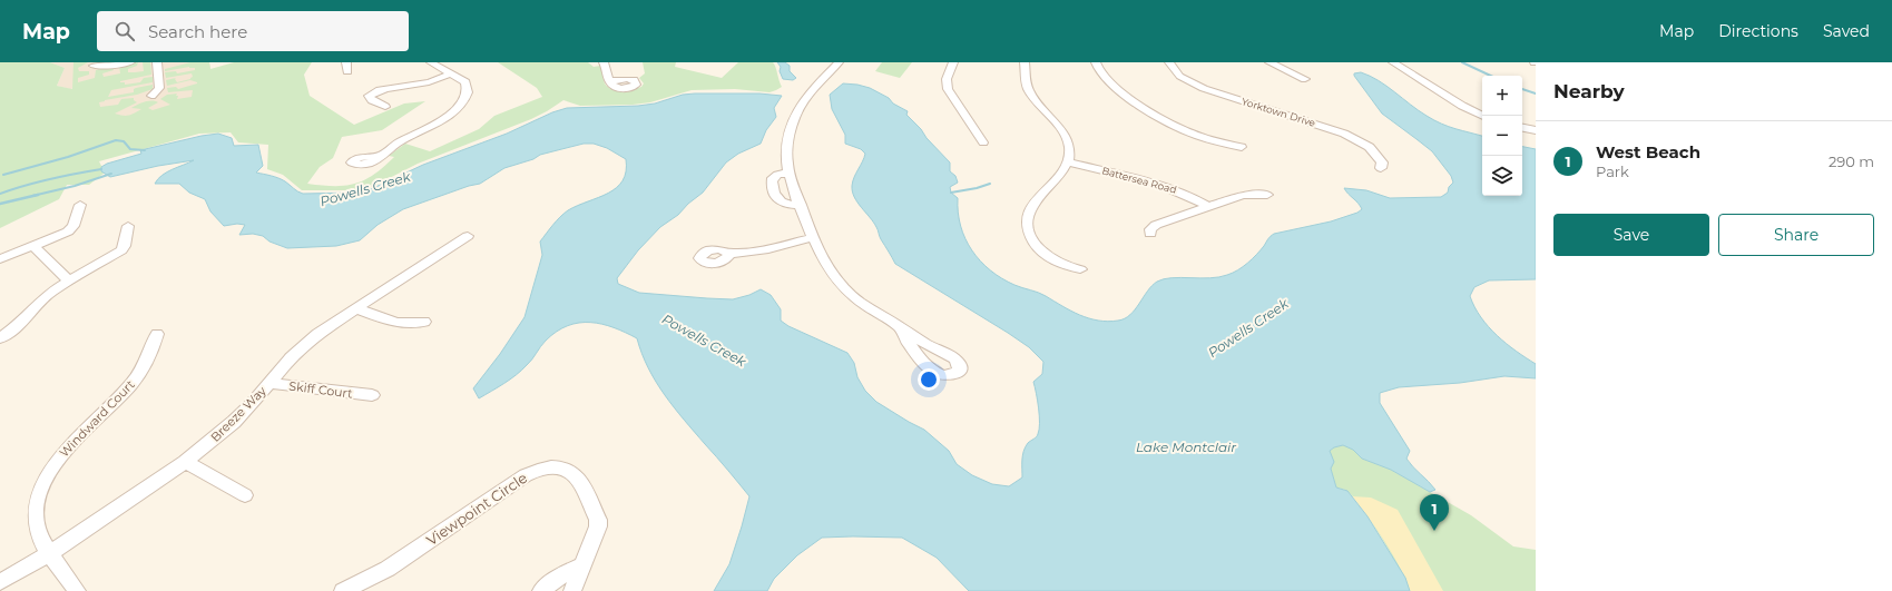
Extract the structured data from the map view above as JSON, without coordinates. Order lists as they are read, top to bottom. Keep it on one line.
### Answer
{"streets":{"street":["Yorktown Drive","Battersea Road","Skiff Court","Breeze Way","Windward Court","Viewpoint Circle"]},"crossings":[["Skiff Court","Breeze Way"],["Breeze Way","Windward Court"]],"water":["Powells Creek","Lake Montclair"],"page":{"header":"Map","search":"Search here","nav":["Map","Directions","Saved"],"heading":"Nearby","map_buttons":["+","−"],"list":[{"mark":"1","name":"West Beach","note":"Park","value":"290 m"}],"buttons":["Save","Share"],"pins":"1"}}
